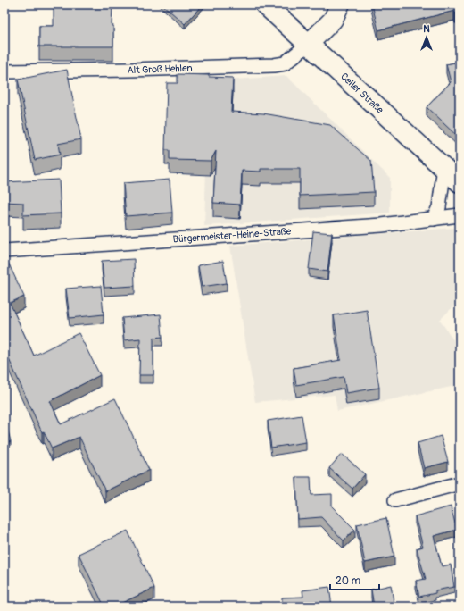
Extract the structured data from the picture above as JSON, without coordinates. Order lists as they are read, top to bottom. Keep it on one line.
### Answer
{"streets":{"main road":["Celler Straße"],"street":["Alt Groß Hehlen","Bürgermeister-Heine-Straße"]},"crossings":[["Alt Groß Hehlen","Celler Straße"]],"scale_bar":"20 m","north":"top"}
